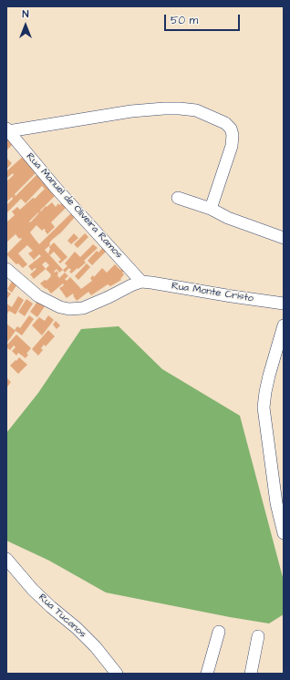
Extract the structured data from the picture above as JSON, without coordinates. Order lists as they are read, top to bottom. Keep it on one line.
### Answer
{"streets":{"street":["Rua Manuel de Oliveira Ramos","Rua Monte Cristo","Rua Tucanos"]},"crossings":[["Rua Manuel de Oliveira Ramos","Rua Monte Cristo"]],"scale_bar":"50 m","north":"top"}
